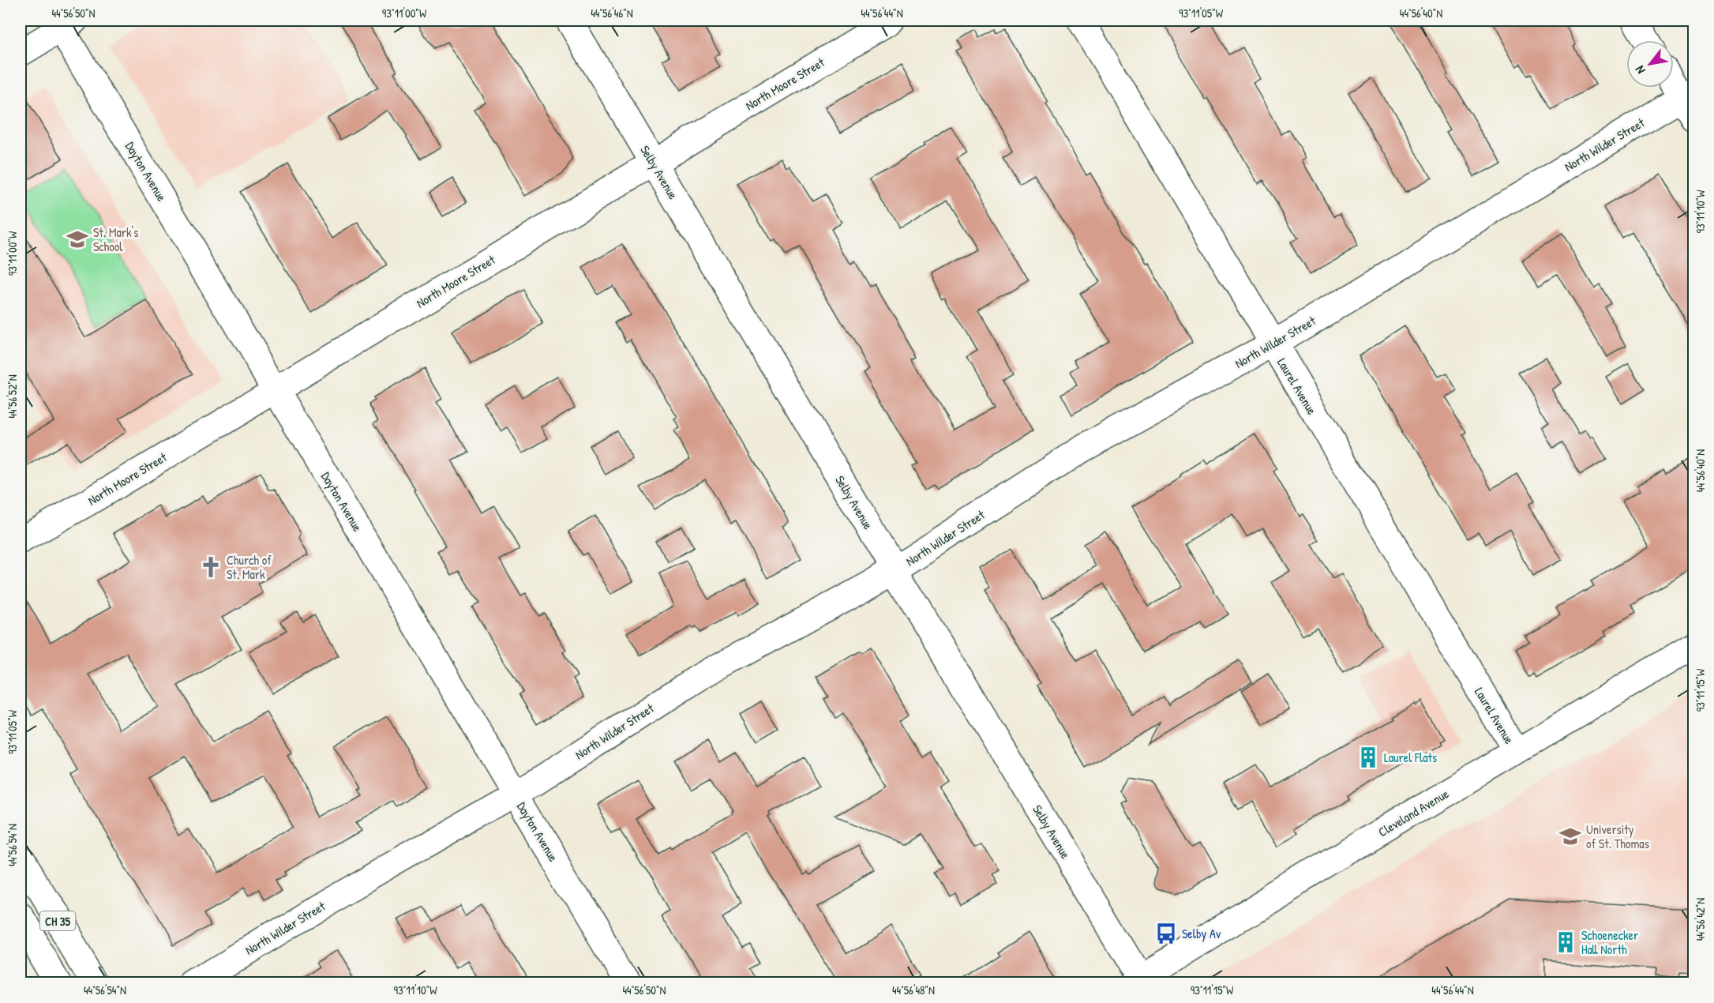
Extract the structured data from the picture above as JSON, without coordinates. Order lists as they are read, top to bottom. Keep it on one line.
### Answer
{"streets":{"street":["North Moore Street","North Wilder Street","Dayton Avenue","Selby Avenue","Laurel Avenue","Cleveland Avenue","CH 35"]},"crossings":[["North Moore Street","Dayton Avenue"],["North Moore Street","Selby Avenue"],["North Wilder Street","Dayton Avenue"],["North Wilder Street","Selby Avenue"],["North Wilder Street","Laurel Avenue"],["Selby Avenue","Cleveland Avenue"],["Laurel Avenue","Cleveland Avenue"]],"places":{"school or university":["St. Mark's School","University of St. Thomas"],"church":["Church of St. Mark"],"building":["Laurel Flats","Schoenecker Hall North"],"bus stop":["Selby Av"]},"north":"bottom left","coordinates":["44°56'50\"N","93°11'00\"W","44°56'46\"N","44°56'44\"N","93°11'05\"W","44°56'40\"N","93°11'10\"W","44°56'52\"N","93°11'15\"W","44°56'54\"N","44°56'42\"N","44°56'48\"N"]}
